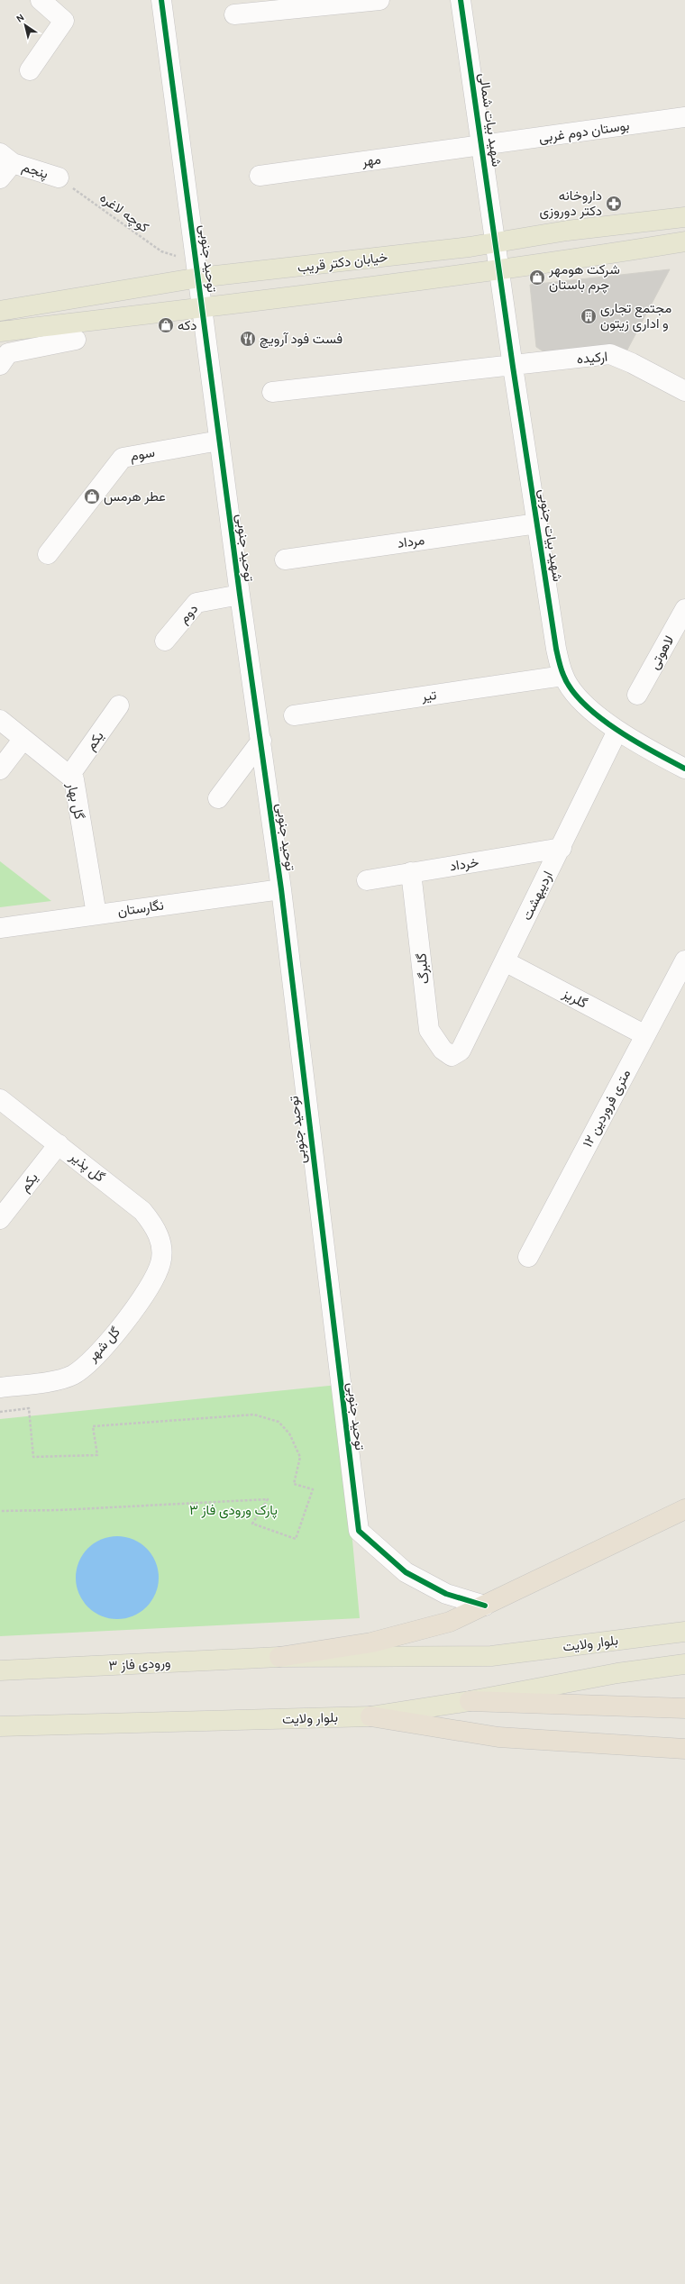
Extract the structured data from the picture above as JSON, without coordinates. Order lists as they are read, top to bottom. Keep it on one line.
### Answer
{"streets":{"main road":["خیابان دکتر قریب","بلوار ولایت","ورودی فاز ۳"],"street":["شهید بیات شمالی","بوستان دوم غربی","مهر","پنجم","توحید جنوبی","ارکیده","سوم","شهید بیات جنوبی","مرداد","دوم","لاهوتی","تیر","یکم","گل بهار","خرداد","اردیبهشت","نگارستان","گلبرگ","گلریز","۱۲ متری فروردین","گل پذیر","گل شهر"],"path":["کوچه لاغره"]},"crossings":[["شهید بیات شمالی","بوستان دوم غربی"],["شهید بیات شمالی","مهر"],["شهید بیات شمالی","خیابان دکتر قریب"],["شهید بیات شمالی","شهید بیات جنوبی"],["بوستان دوم غربی","مهر"],["پنجم","کوچه لاغره"],["توحید جنوبی","خیابان دکتر قریب"],["توحید جنوبی","سوم"],["توحید جنوبی","دوم"],["توحید جنوبی","نگارستان"],["خیابان دکتر قریب","شهید بیات جنوبی"],["ارکیده","شهید بیات جنوبی"],["شهید بیات جنوبی","مرداد"],["شهید بیات جنوبی","تیر"],["شهید بیات جنوبی","اردیبهشت"],["یکم","گل بهار"],["یکم","گل پذیر"],["گل بهار","نگارستان"],["خرداد","اردیبهشت"],["خرداد","گلبرگ"],["اردیبهشت","گلبرگ"],["اردیبهشت","گلریز"],["گلریز","۱۲ متری فروردین"],["گل پذیر","گل شهر"],["بلوار ولایت","ورودی فاز ۳"]],"parks":["پارک ورودی فاز ۳"],"places":{"pharmacy":["داروخانه دکتر دوروزی"],"shop":["شرکت هومهر چرم باستان","دکه","عطر هرمس"],"building":["مجتمع تجاری و اداری زیتون"],"restaurant":["فست فود آرویچ"]},"north":"top left"}
